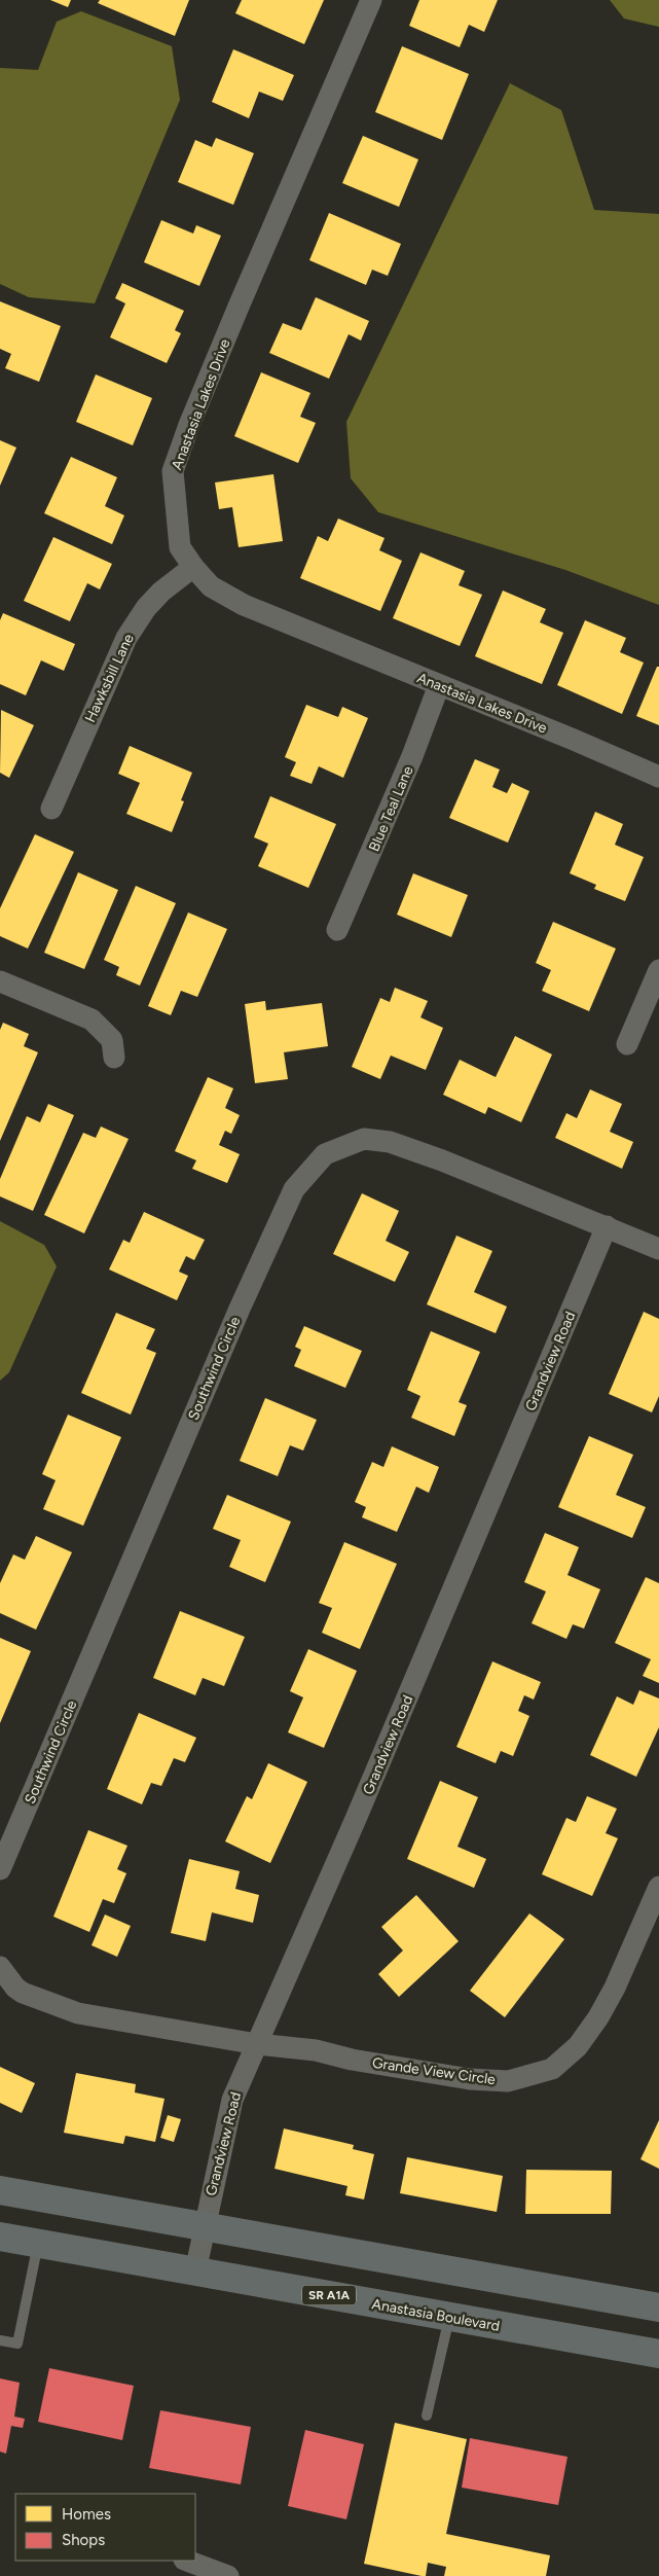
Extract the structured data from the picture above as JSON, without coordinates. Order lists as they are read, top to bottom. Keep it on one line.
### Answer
{"streets":{"main road":["SR A1A","Anastasia Boulevard"],"street":["Anastasia Lakes Drive","Hawksbill Lane","Blue Teal Lane","Grandview Road","Southwind Circle","Grande View Circle"]},"crossings":[["Anastasia Lakes Drive","Hawksbill Lane"],["Anastasia Lakes Drive","Blue Teal Lane"],["Grandview Road","Southwind Circle"],["Grandview Road","Grande View Circle"],["Grandview Road","Anastasia Boulevard"]],"legend":["Homes","Shops"]}
